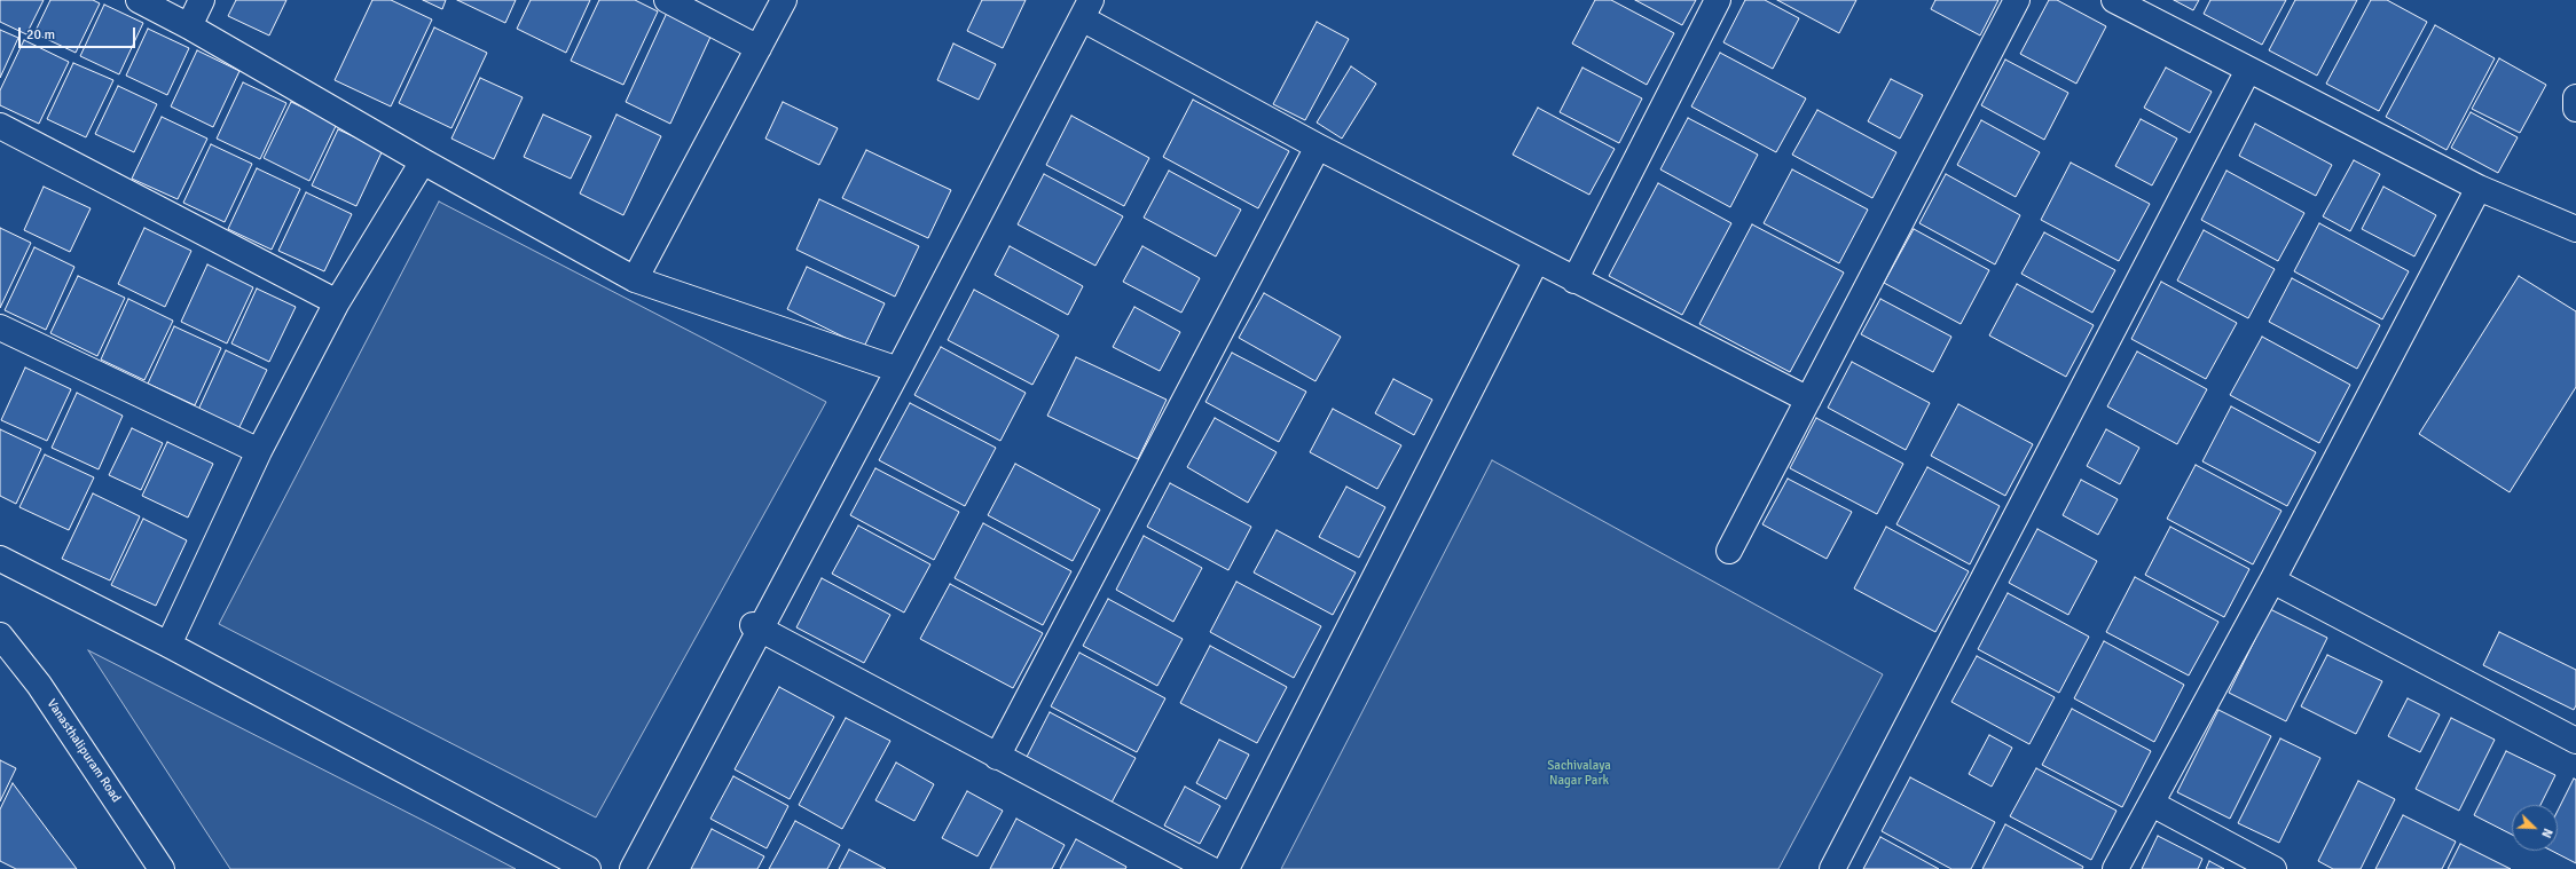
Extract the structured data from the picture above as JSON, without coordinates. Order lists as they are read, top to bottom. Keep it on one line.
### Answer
{"streets":{"street":["Vanasthalipuram Road"]},"parks":["Sachivalaya Nagar Park"],"scale_bar":"20 m","north":"bottom right"}
